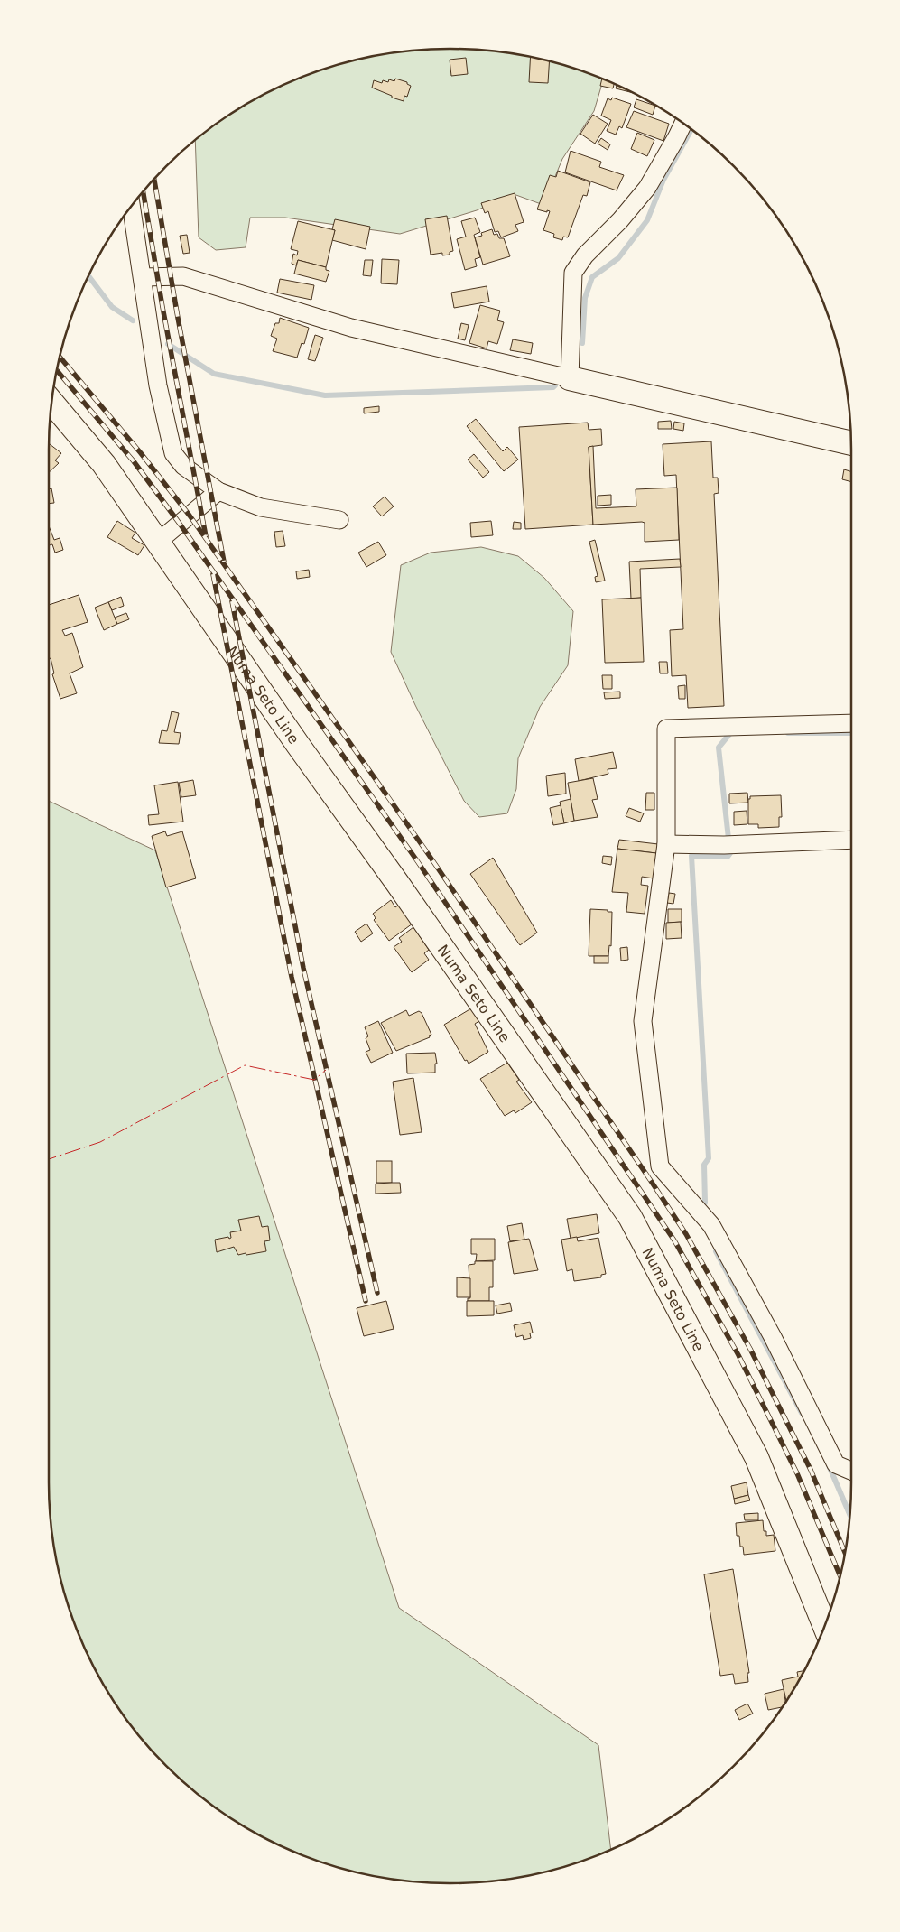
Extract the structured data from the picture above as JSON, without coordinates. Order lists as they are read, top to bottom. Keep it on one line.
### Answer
{"streets":{"main road":["Numa Seto Line"]}}
